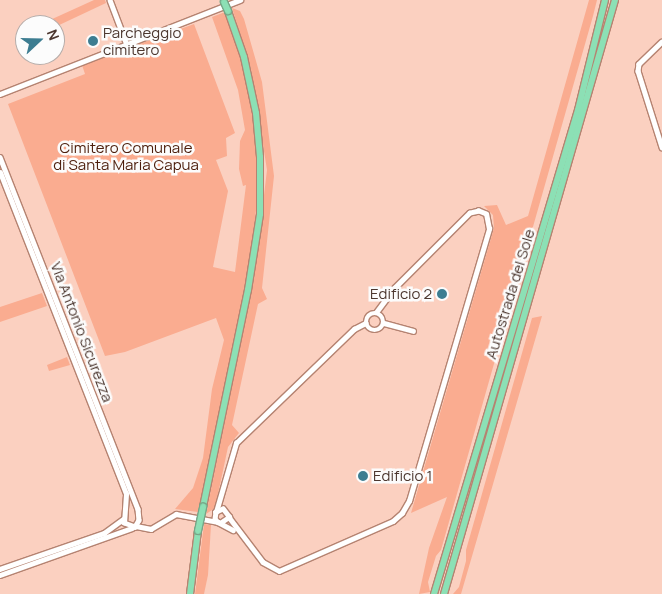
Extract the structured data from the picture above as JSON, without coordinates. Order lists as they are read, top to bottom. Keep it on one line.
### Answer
{"streets":{"highway":["Autostrada del Sole"],"street":["Via Antonio Sicurezza"]},"parks":["Cimitero Comunale di Santa Maria Capua"],"places":["Parcheggio cimitero","Edificio 2","Edificio 1"],"north":"right"}
